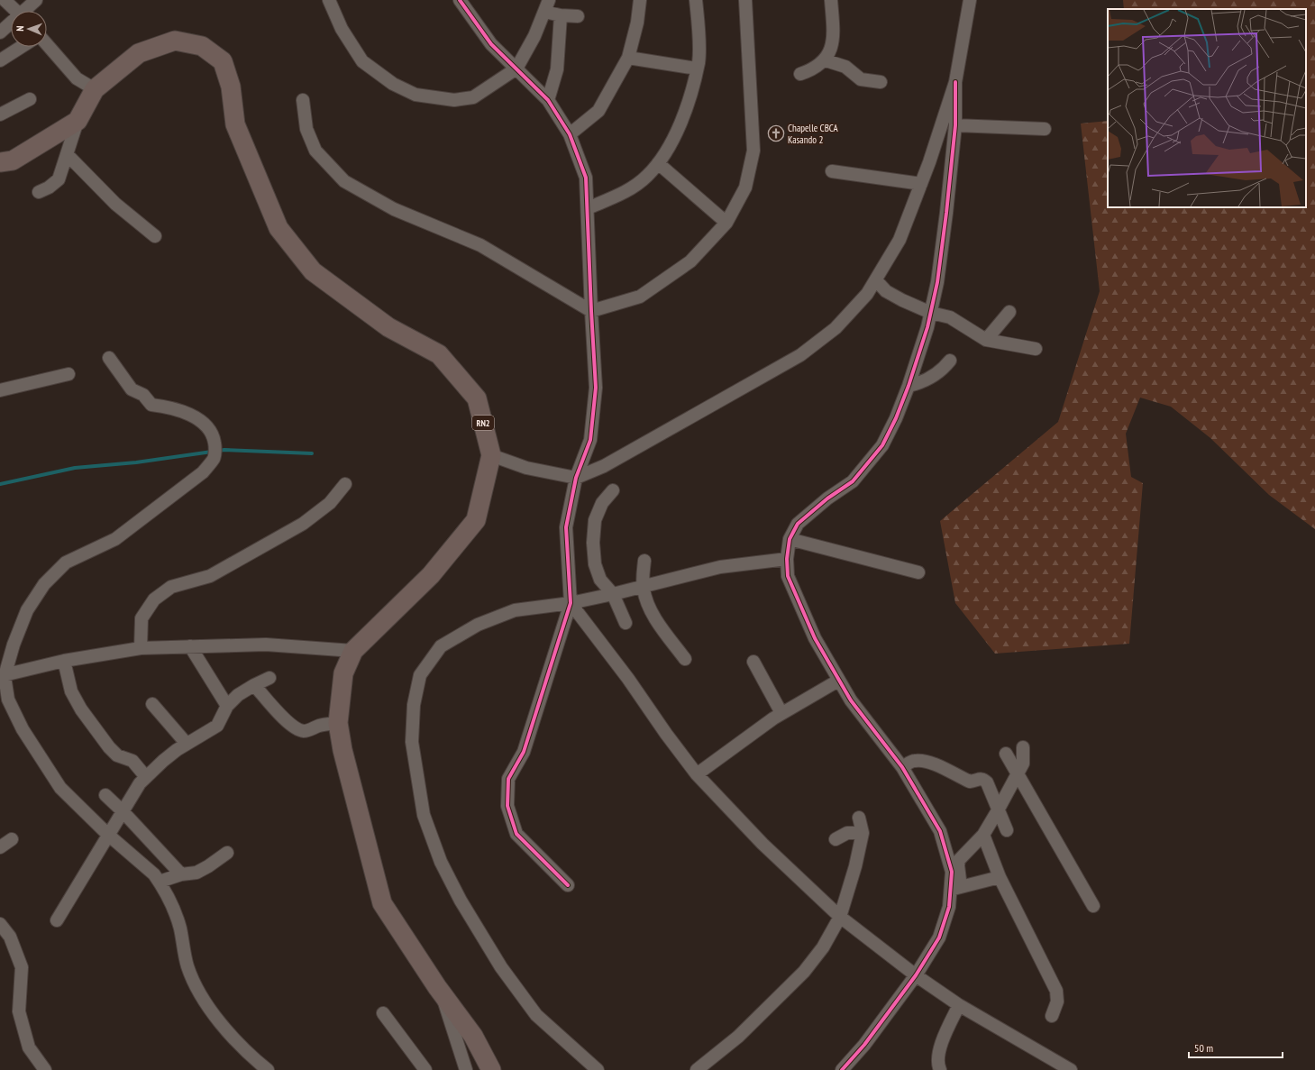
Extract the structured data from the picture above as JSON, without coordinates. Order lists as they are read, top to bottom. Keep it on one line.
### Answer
{"streets":{"highway":["RN2"]},"places":{"church":["Chapelle CBCA Kasando 2"]},"scale_bar":"50 m","north":"left"}
